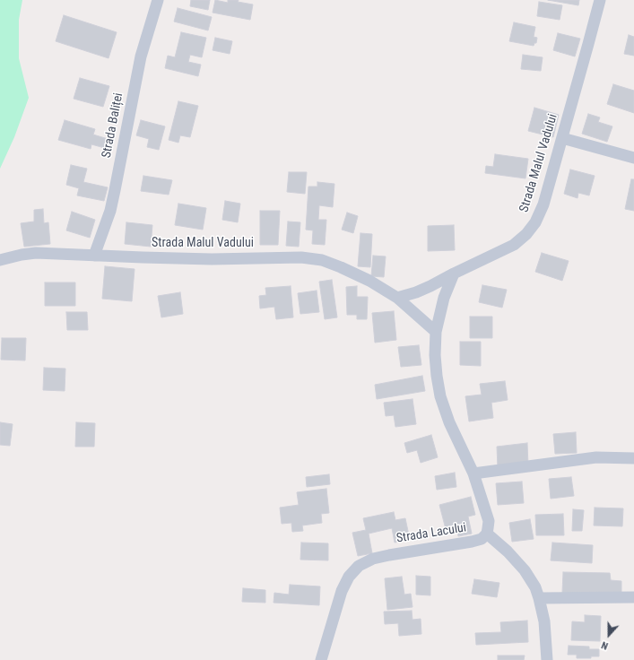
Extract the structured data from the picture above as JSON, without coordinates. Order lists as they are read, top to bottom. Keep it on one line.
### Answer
{"streets":{"street":["Strada Baliței","Strada Malul Vadului","Strada Lacului"]},"crossings":[["Strada Baliței","Strada Malul Vadului"]],"north":"bottom"}
